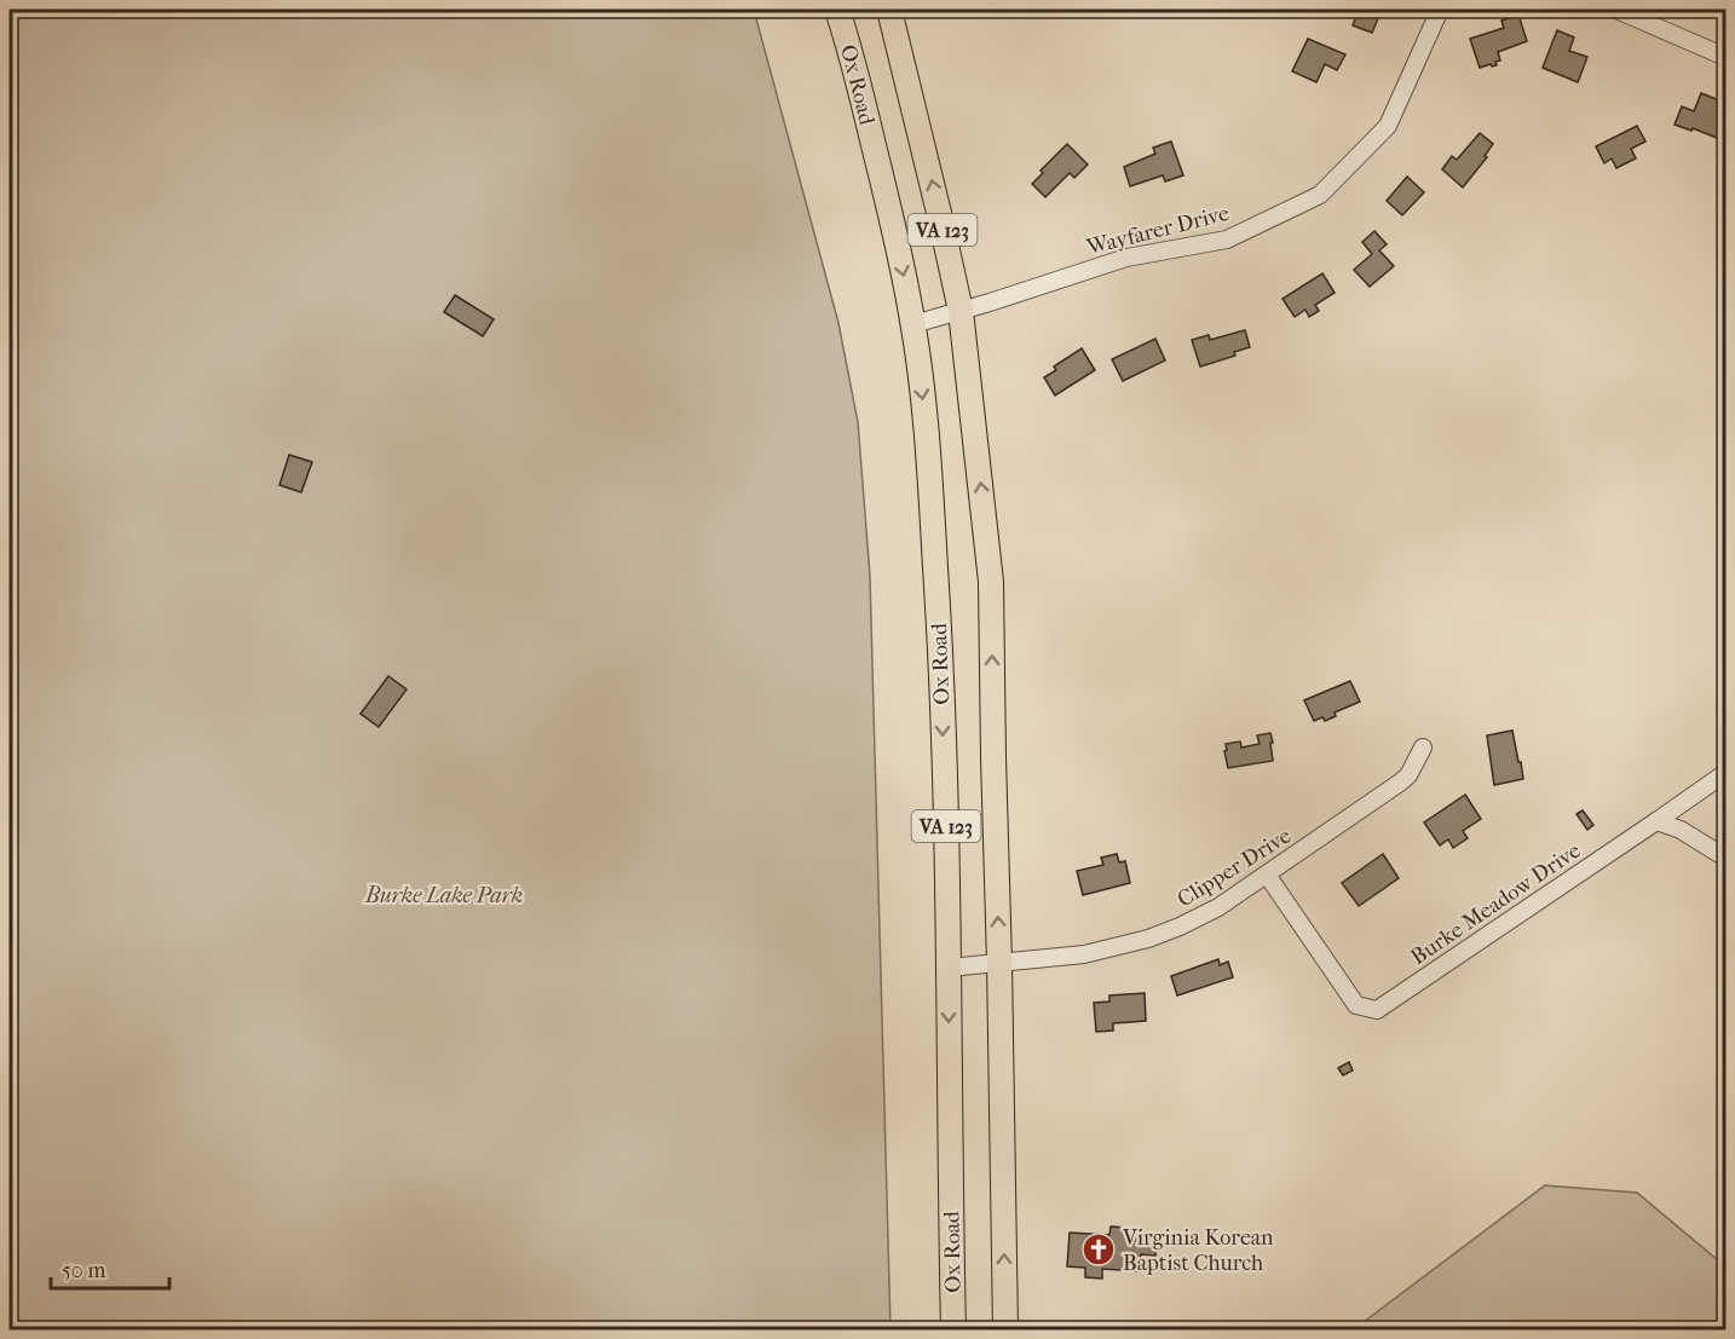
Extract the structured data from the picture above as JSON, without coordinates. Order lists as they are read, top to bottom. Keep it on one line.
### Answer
{"streets":{"highway":["Ox Road","VA 123"],"street":["Wayfarer Drive","Clipper Drive","Burke Meadow Drive"]},"crossings":[["Ox Road","Wayfarer Drive"],["Ox Road","Clipper Drive"],["VA 123","Wayfarer Drive"],["VA 123","Clipper Drive"],["Clipper Drive","Burke Meadow Drive"]],"parks":["Burke Lake Park"],"places":{"church":["Virginia Korean Baptist Church"]},"scale_bar":"50 m"}
